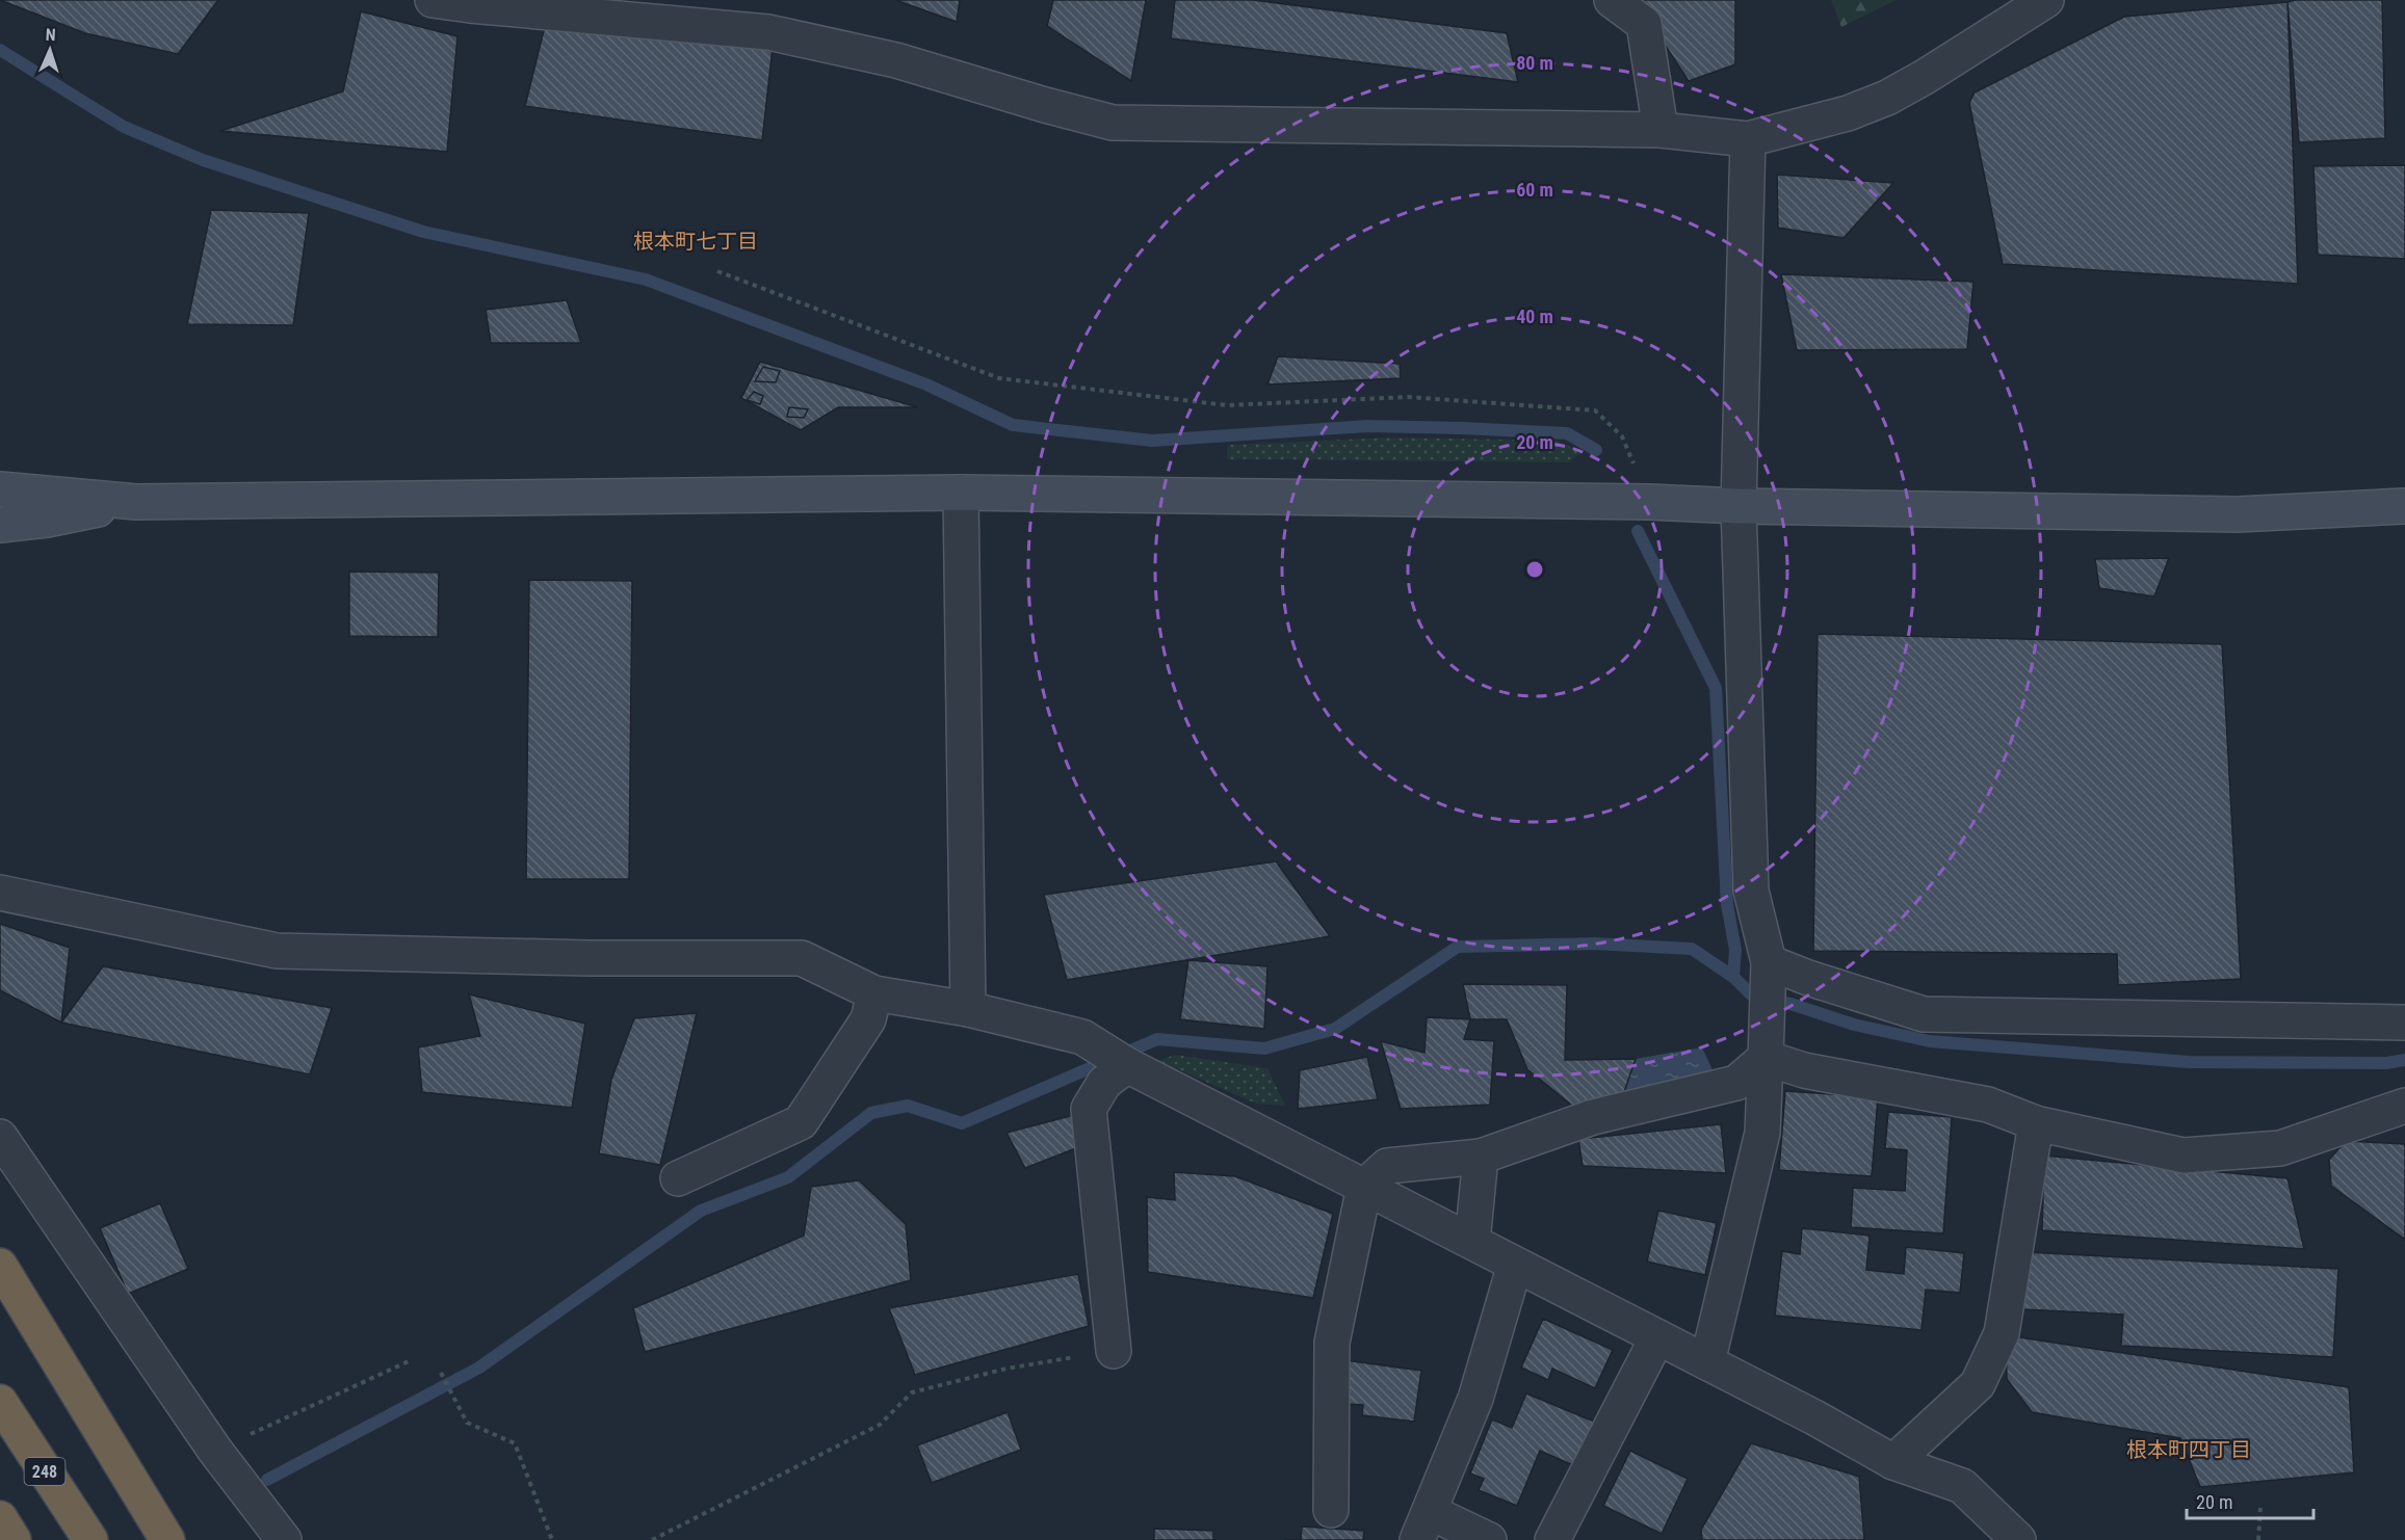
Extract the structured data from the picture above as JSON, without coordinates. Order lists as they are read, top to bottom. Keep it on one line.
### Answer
{"streets":{"highway":["248"]},"districts":["根本町七丁目","根本町四丁目"],"scale_bar":"20 m","north":"top","rings":["80 m","60 m","40 m","20 m"]}
